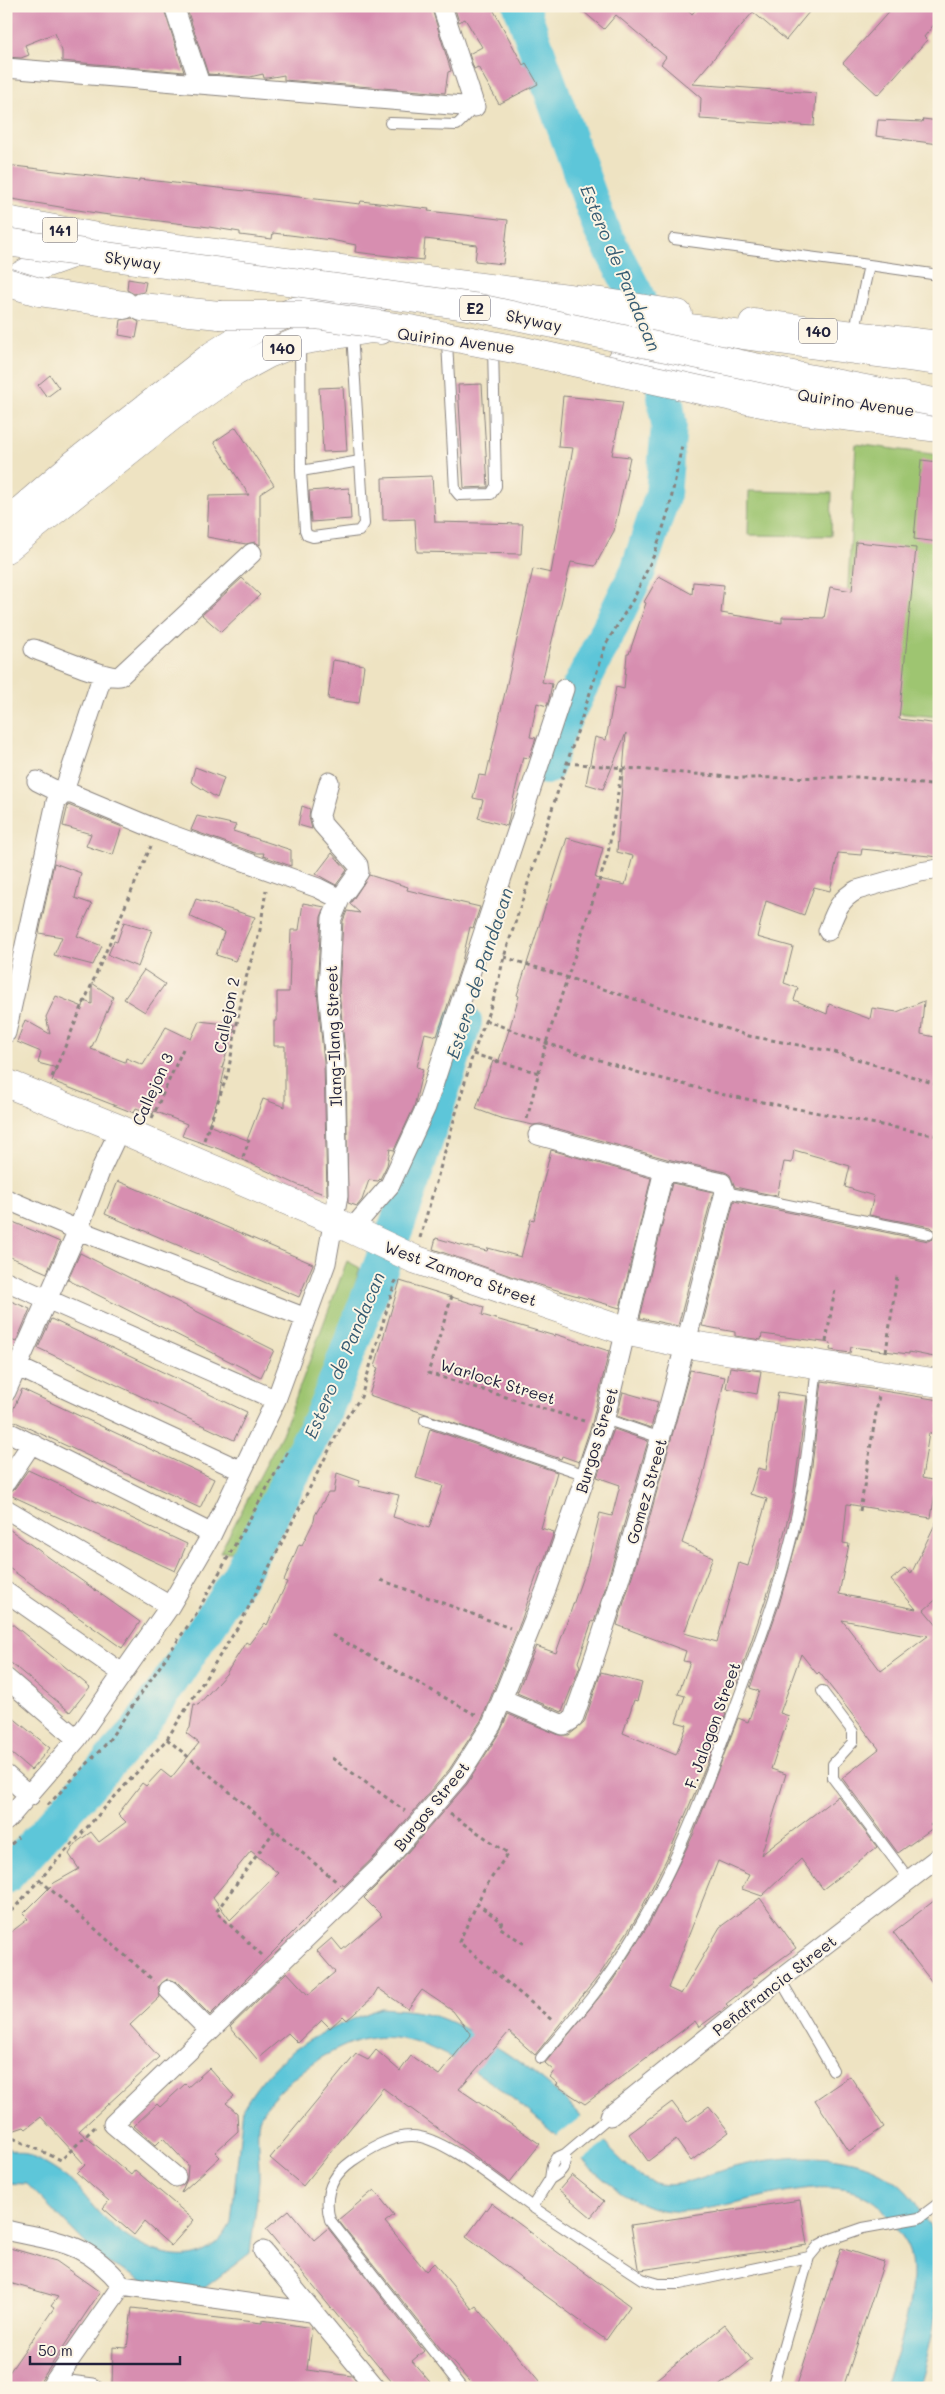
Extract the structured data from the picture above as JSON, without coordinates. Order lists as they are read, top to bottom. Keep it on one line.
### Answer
{"streets":{"main road":["141","Skyway","E2","140","Quirino Avenue","West Zamora Street"],"street":["Ilang-Ilang Street","Burgos Street","Gomez Street","Peñafrancia Street"],"lane":["F. Jalogon Street"],"path":["Callejon 2","Callejon 3","Warlock Street"]},"crossings":[["141","140"],["Skyway","140"],["Callejon 2","West Zamora Street"],["Ilang-Ilang Street","West Zamora Street"],["Callejon 3","West Zamora Street"],["West Zamora Street","Warlock Street"],["West Zamora Street","Burgos Street"],["West Zamora Street","Gomez Street"],["West Zamora Street","F. Jalogon Street"],["Warlock Street","Burgos Street"],["Burgos Street","Gomez Street"]],"water":["Estero de Pandacan"],"scale_bar":"50 m"}
